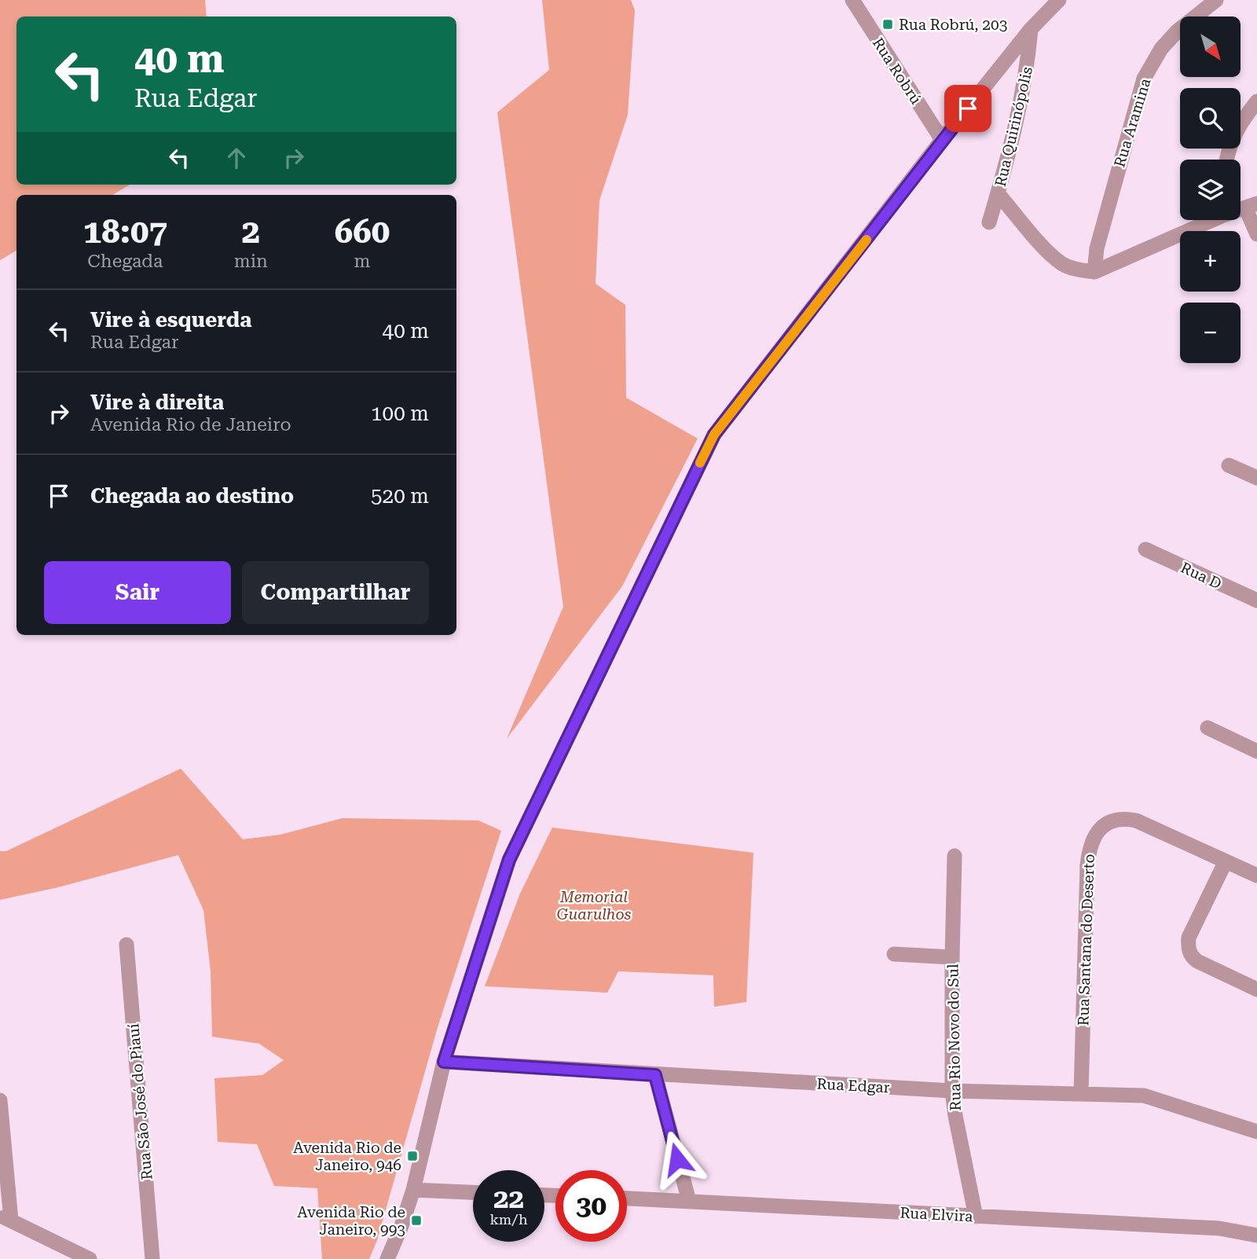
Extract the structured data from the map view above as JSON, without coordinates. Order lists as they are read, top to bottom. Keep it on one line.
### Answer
{"streets":{"street":["Rua Robrú","Rua Aramina","Rua Quirinópolis","Rua D","Rua Santana do Deserto","Rua Rio Novo do Sul","Rua Edgar","Rua São José do Piauí","Rua Elvira"]},"crossings":[["Rua Santana do Deserto","Rua Edgar"],["Rua Rio Novo do Sul","Rua Edgar"],["Rua Rio Novo do Sul","Rua Elvira"]],"parks":["Memorial Guarulhos"],"places":{"transit":["Rua Robrú, 203","Avenida Rio de Janeiro, 946","Avenida Rio de Janeiro, 993"]},"north":"bottom right","page":{"map_buttons":["+","−"],"turn":["40 m","Rua Edgar"],"eta":["18:07","Chegada","2","min","660","m"],"list":[{"name":"Vire à esquerda","note":"Rua Edgar","value":"40 m"},{"name":"Vire à direita","note":"Avenida Rio de Janeiro","value":"100 m"},{"name":"Chegada ao destino","value":"520 m"}],"buttons":["Sair","Compartilhar"],"speed":"22 km/h","limit":"30"}}
